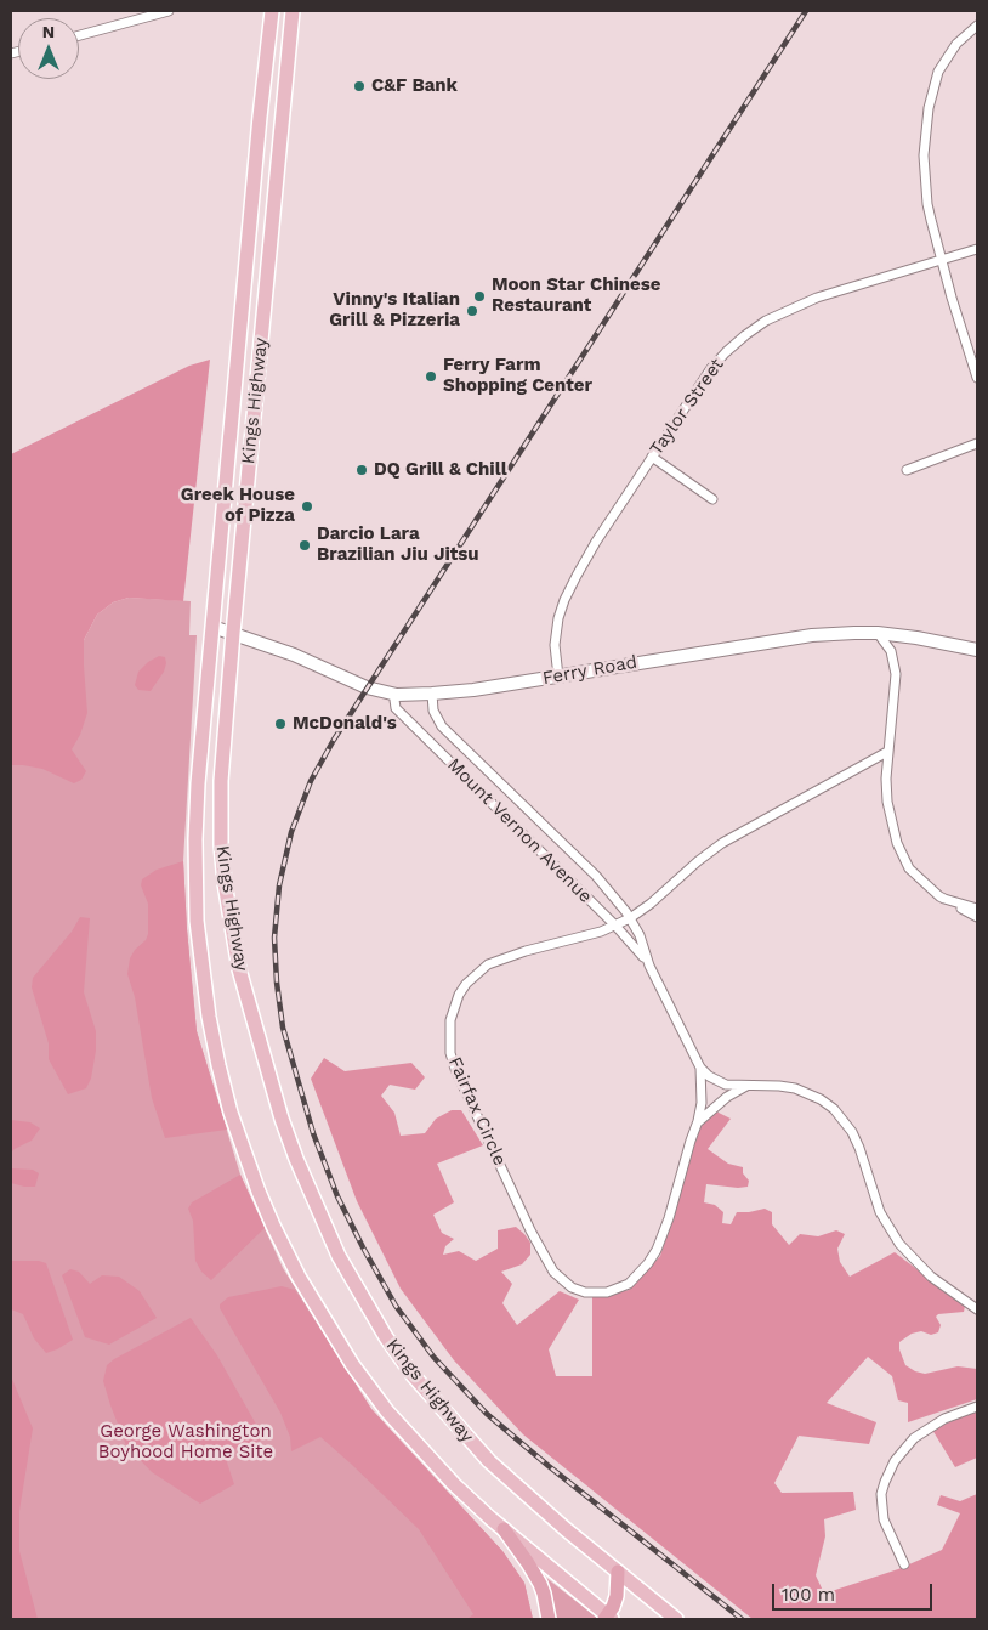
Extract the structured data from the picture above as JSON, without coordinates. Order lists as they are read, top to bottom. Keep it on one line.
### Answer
{"streets":{"main road":["Kings Highway","Ferry Road"],"street":["Taylor Street","Mount Vernon Avenue","Fairfax Circle"]},"crossings":[["Kings Highway","Ferry Road"],["Taylor Street","Ferry Road"],["Ferry Road","Mount Vernon Avenue"],["Mount Vernon Avenue","Fairfax Circle"]],"parks":["George Washington Boyhood Home Site"],"places":["C&F Bank","Moon Star Chinese Restaurant","Vinny's Italian Grill & Pizzeria","Ferry Farm Shopping Center","DQ Grill & Chill","Greek House of Pizza","Darcio Lara Brazilian Jiu Jitsu","McDonald's"],"scale_bar":"100 m","north":"top"}
